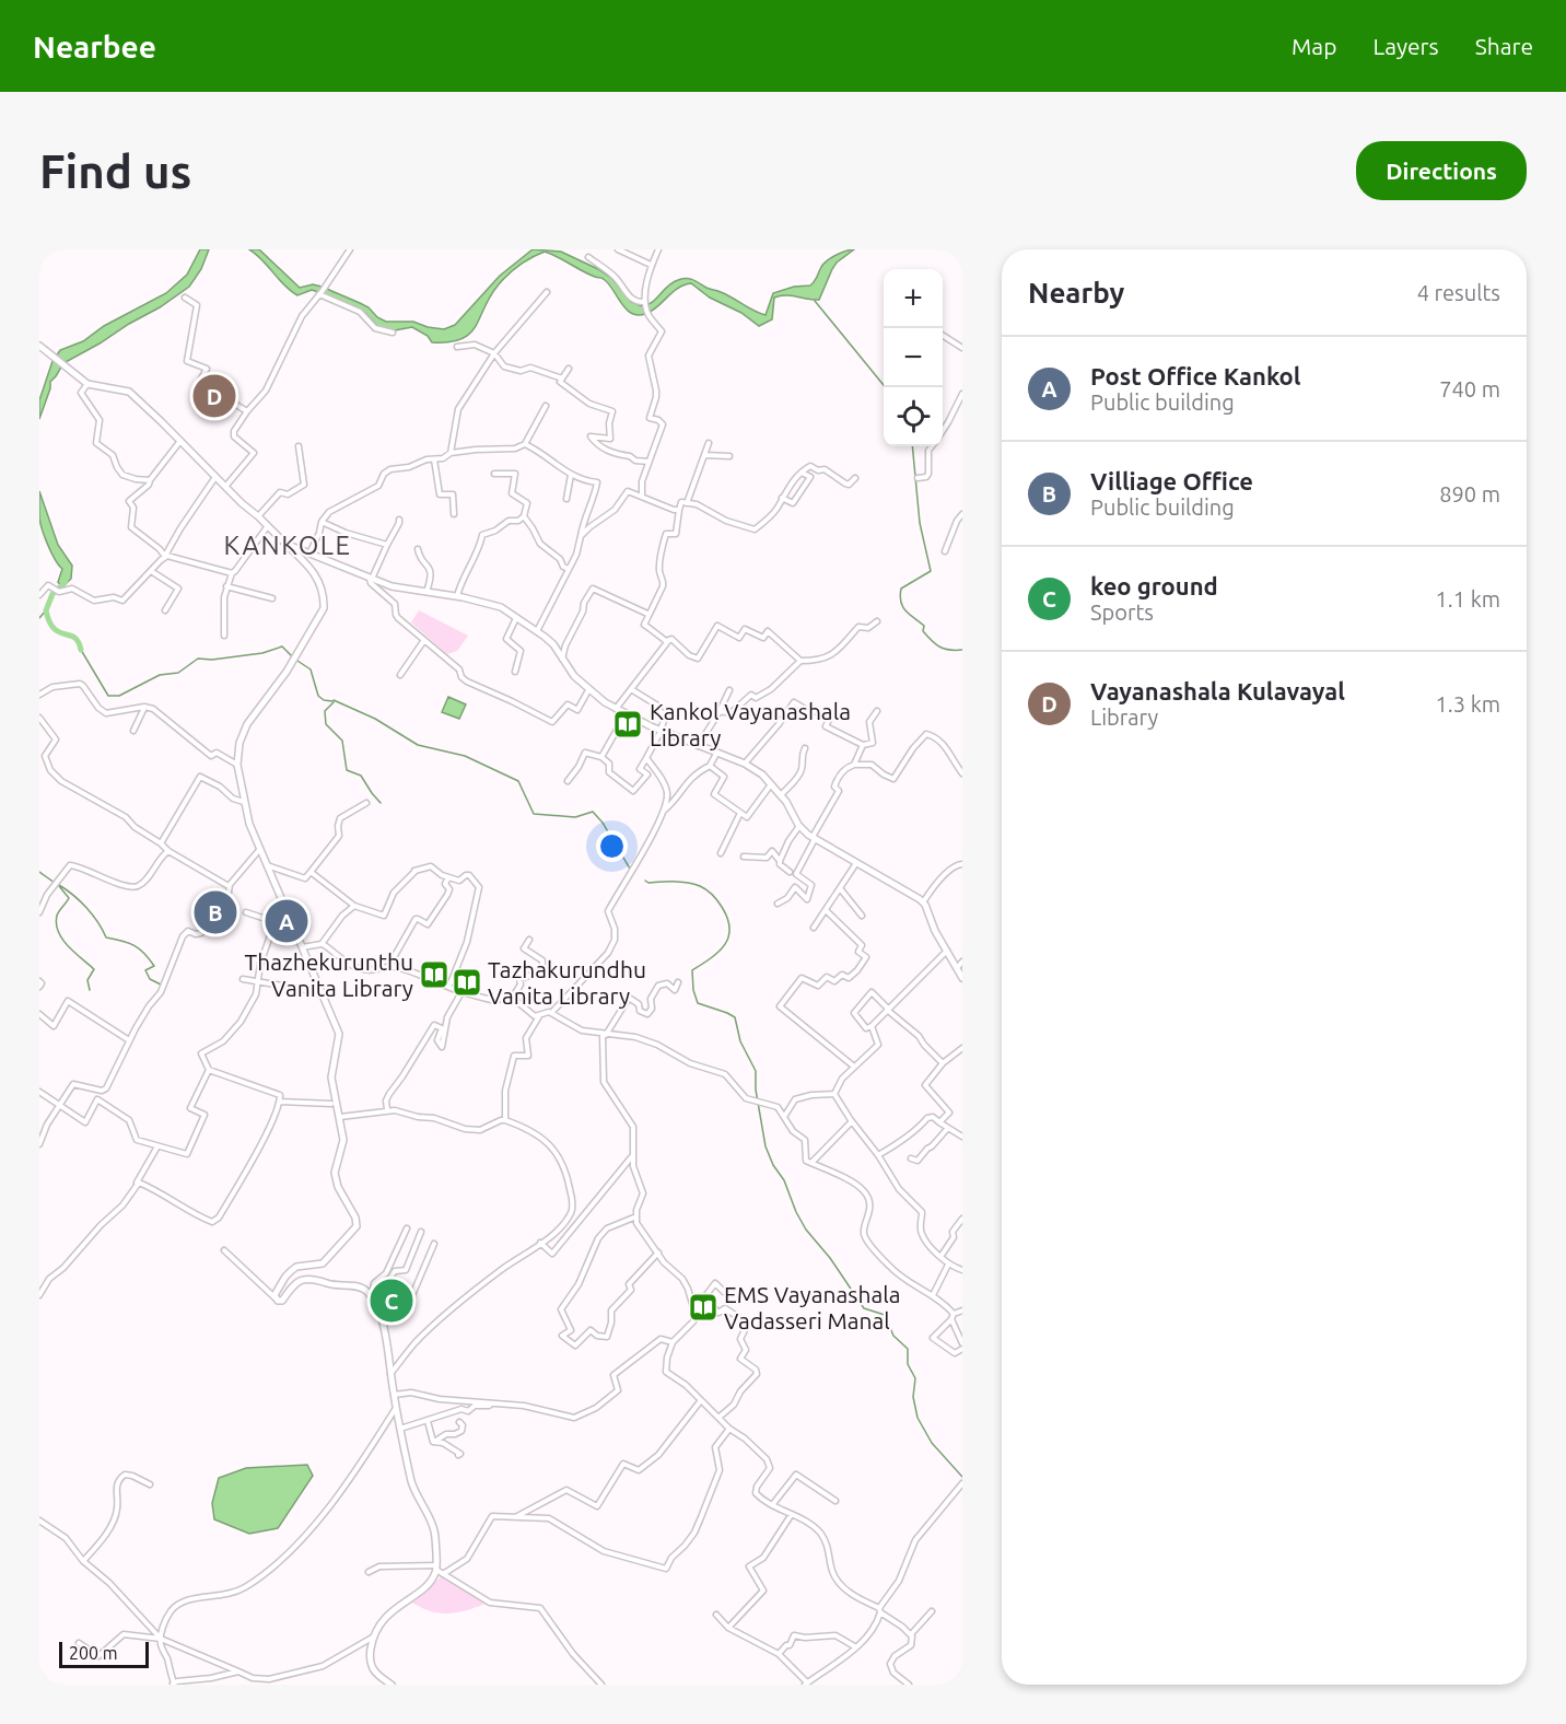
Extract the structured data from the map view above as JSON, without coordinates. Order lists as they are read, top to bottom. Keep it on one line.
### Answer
{"districts":["KANKOLE"],"places":{"library":["Kankol Vayanashala Library","Thazhekurunthu Vanita Library","Tazhakurundhu Vanita Library","EMS Vayanashala Vadasseri Manal"]},"scale_bar":"200 m","page":{"header":"Nearbee","nav":["Map","Layers","Share"],"buttons":"Directions","title":"Find us","heading":["Nearby","4 results"],"map_buttons":["+","−"],"list":[{"mark":"A","name":"Post Office Kankol","note":"Public building","value":"740 m"},{"mark":"B","name":"Villiage Office","note":"Public building","value":"890 m"},{"mark":"C","name":"keo ground","note":"Sports","value":"1.1 km"},{"mark":"D","name":"Vayanashala Kulavayal","note":"Library","value":"1.3 km"}],"pins":["D","B","A","C"],"scale":"200 m"}}
